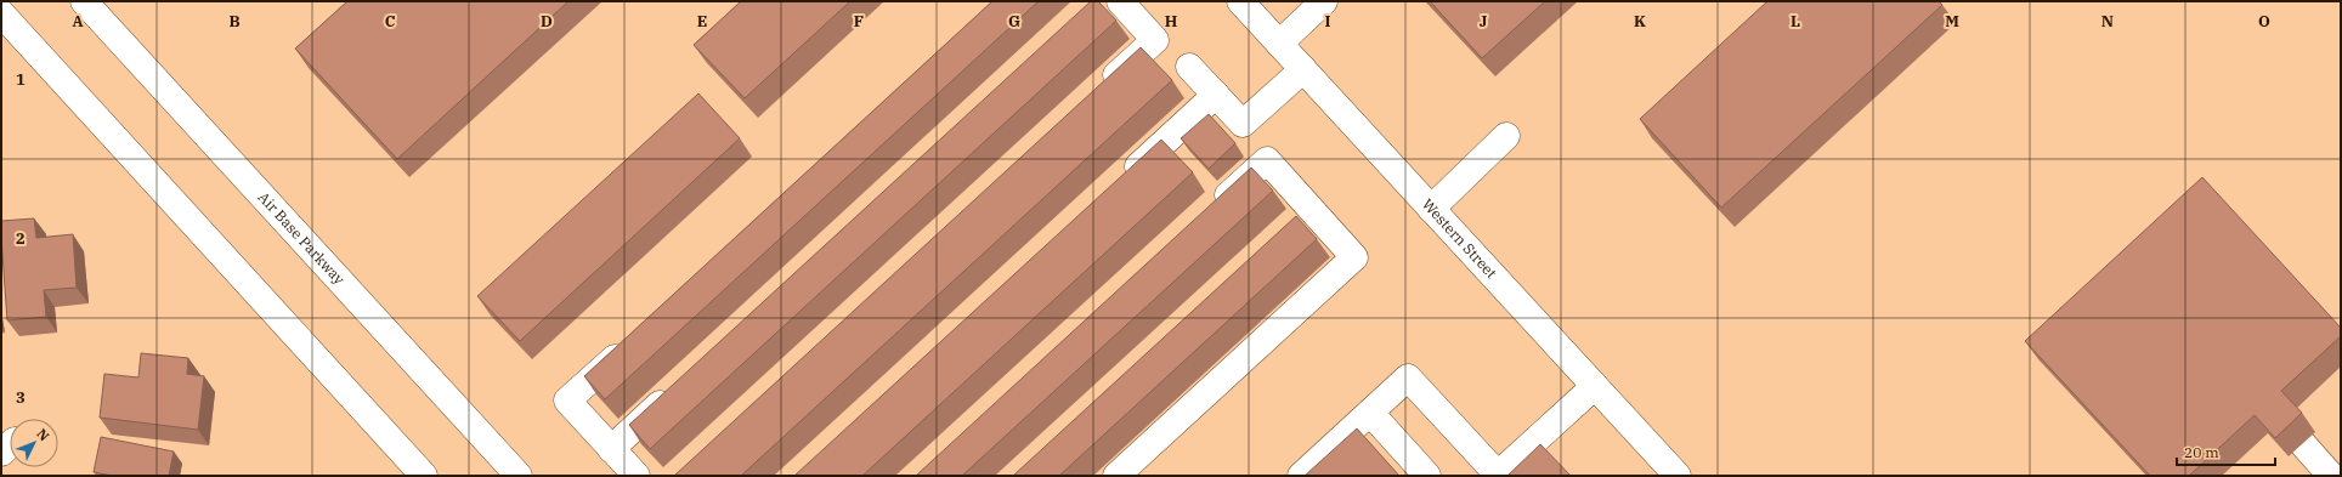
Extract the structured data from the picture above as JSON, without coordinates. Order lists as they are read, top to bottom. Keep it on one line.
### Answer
{"streets":{"main road":["Air Base Parkway","Western Street"]},"scale_bar":"20 m","north":"top right","grid":{"columns":["A","B","C","D","E","F","G","H","I","J","K","L","M","N","O"],"rows":["1","2","3"]}}
